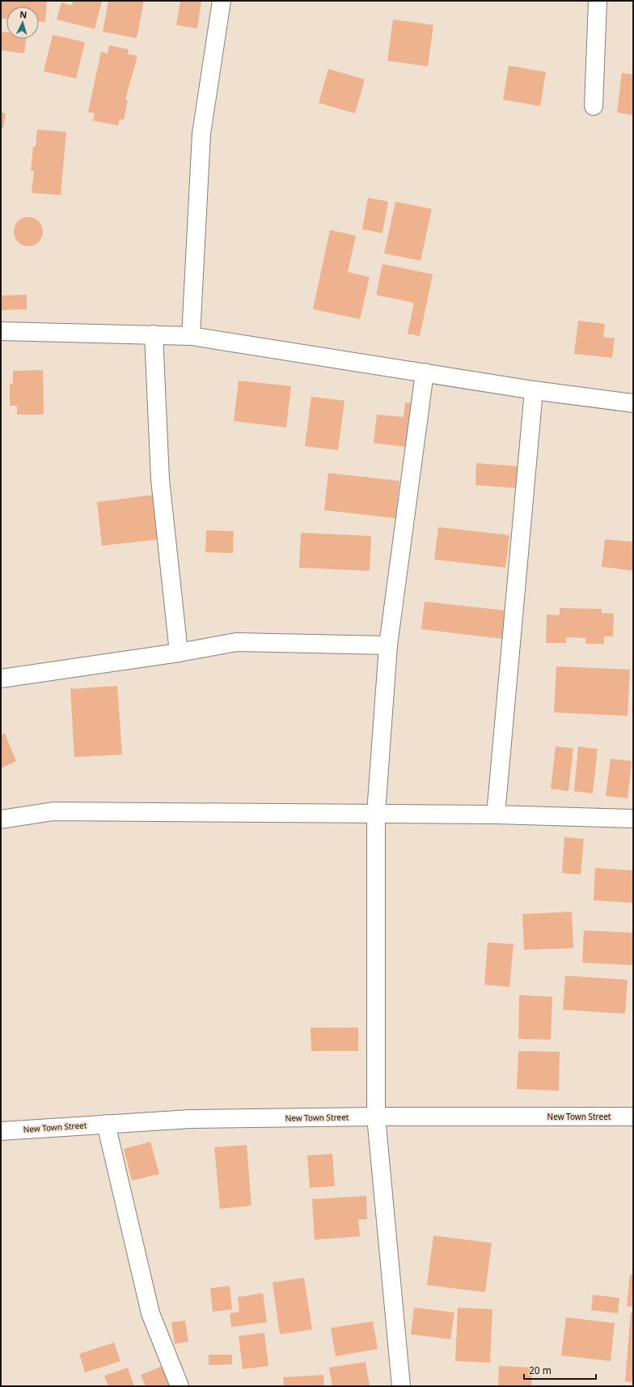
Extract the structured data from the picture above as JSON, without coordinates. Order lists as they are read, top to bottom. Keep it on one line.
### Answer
{"streets":{"street":["New Town Street"]},"scale_bar":"20 m","north":"top"}
